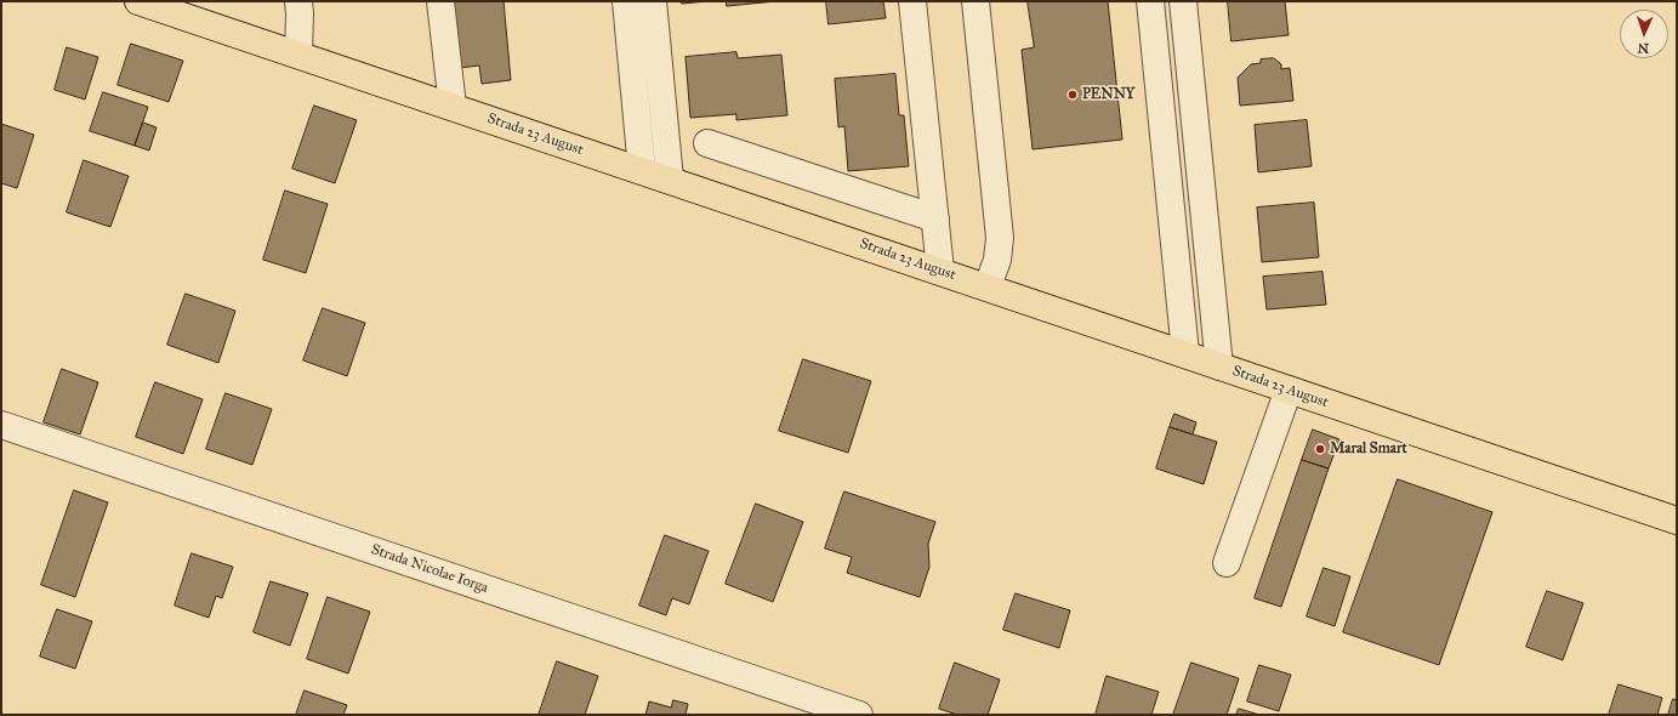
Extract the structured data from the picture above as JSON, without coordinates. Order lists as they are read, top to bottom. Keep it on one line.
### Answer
{"streets":{"main road":["Strada 23 August"],"street":["Strada Nicolae Iorga"]},"places":["PENNY","Maral Smart"],"north":"bottom"}
